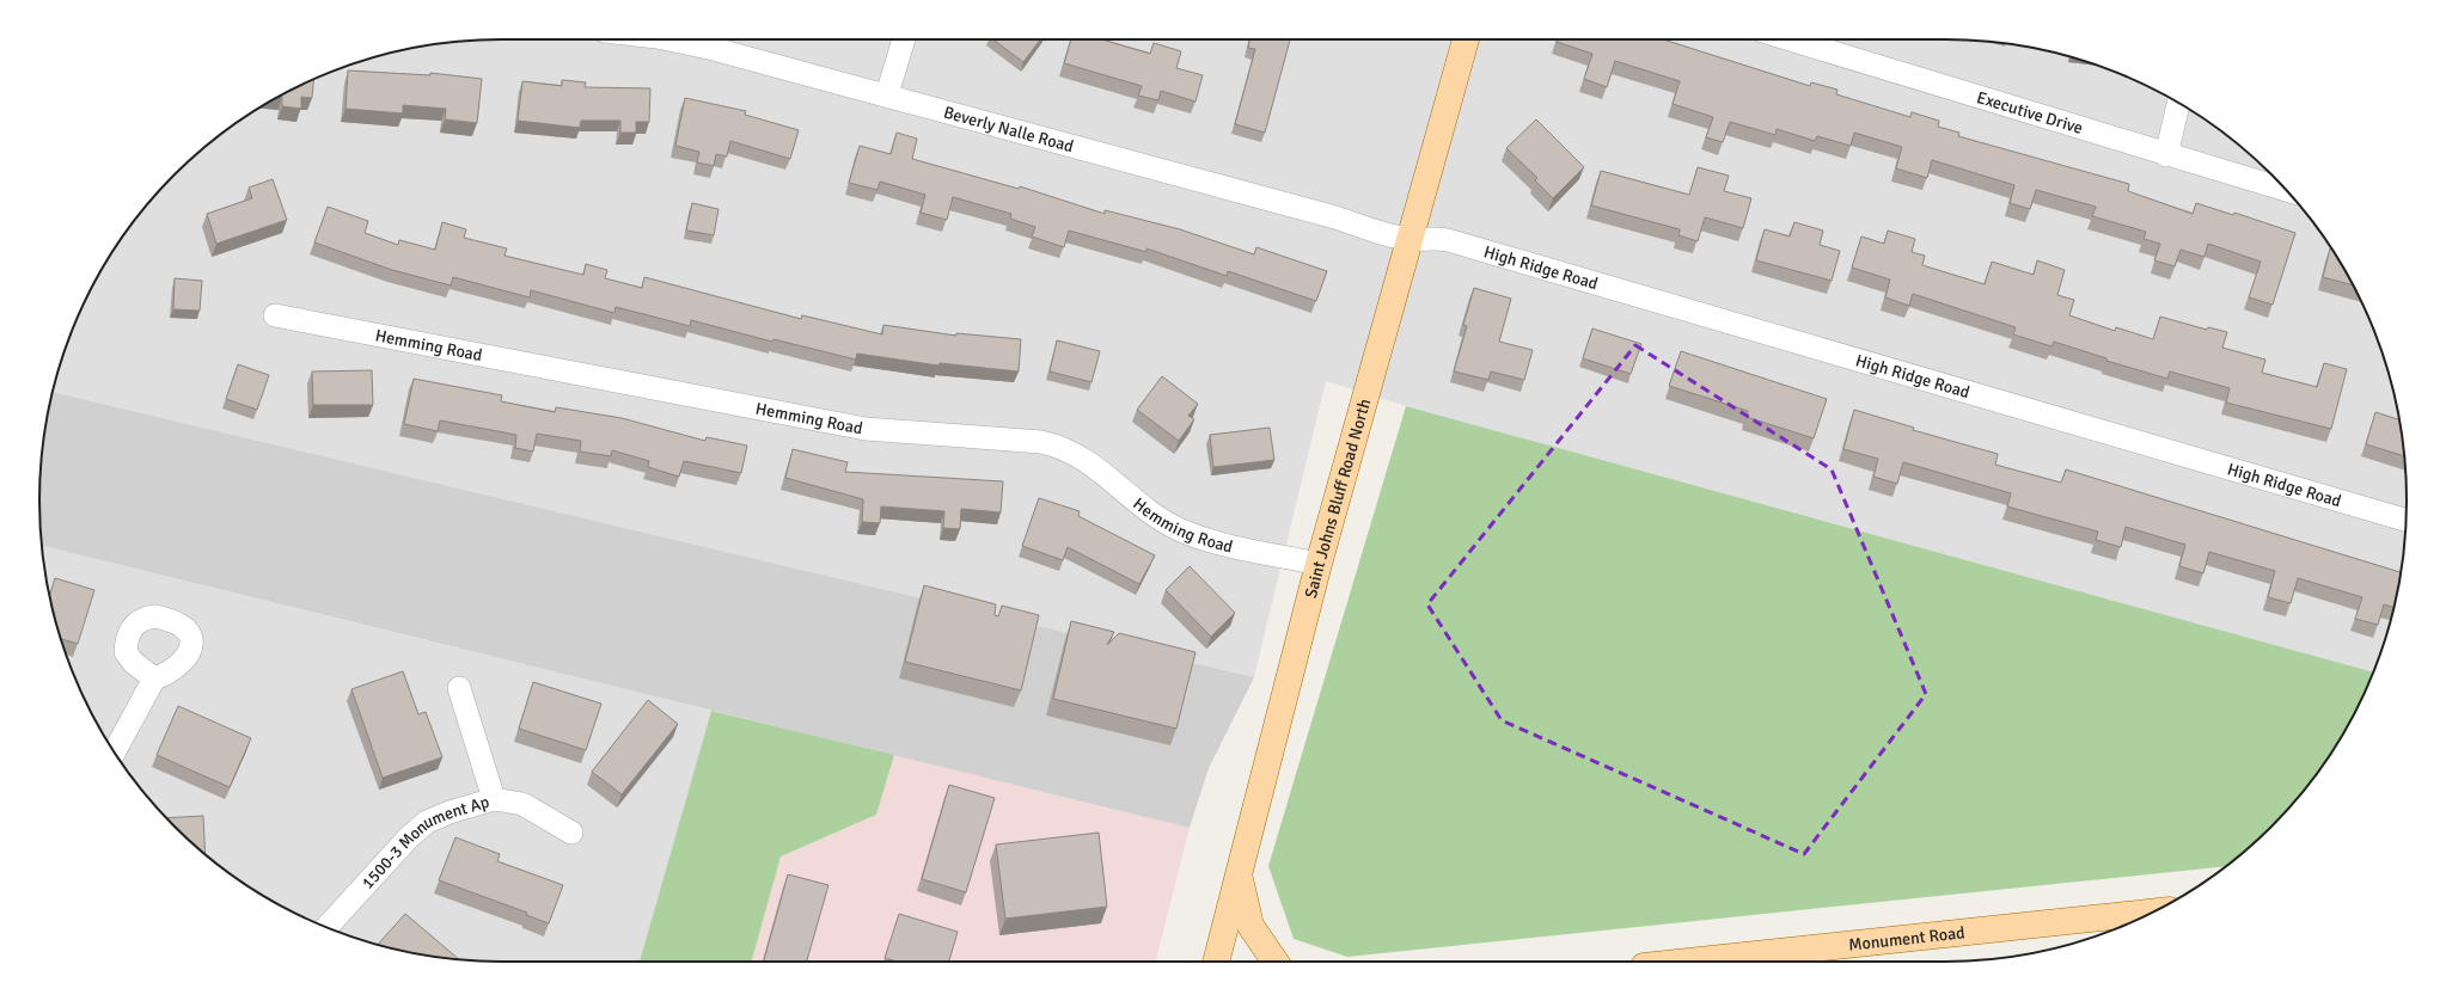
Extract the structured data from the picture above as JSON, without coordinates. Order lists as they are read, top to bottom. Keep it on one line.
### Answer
{"streets":{"main road":["Saint Johns Bluff Road North","Monument Road"],"street":["Executive Drive","Beverly Nalle Road","High Ridge Road","Hemming Road","1500-3 Monument Ap"]},"crossings":[["Beverly Nalle Road","High Ridge Road"],["Beverly Nalle Road","Saint Johns Bluff Road North"],["High Ridge Road","Saint Johns Bluff Road North"],["Hemming Road","Saint Johns Bluff Road North"]]}
